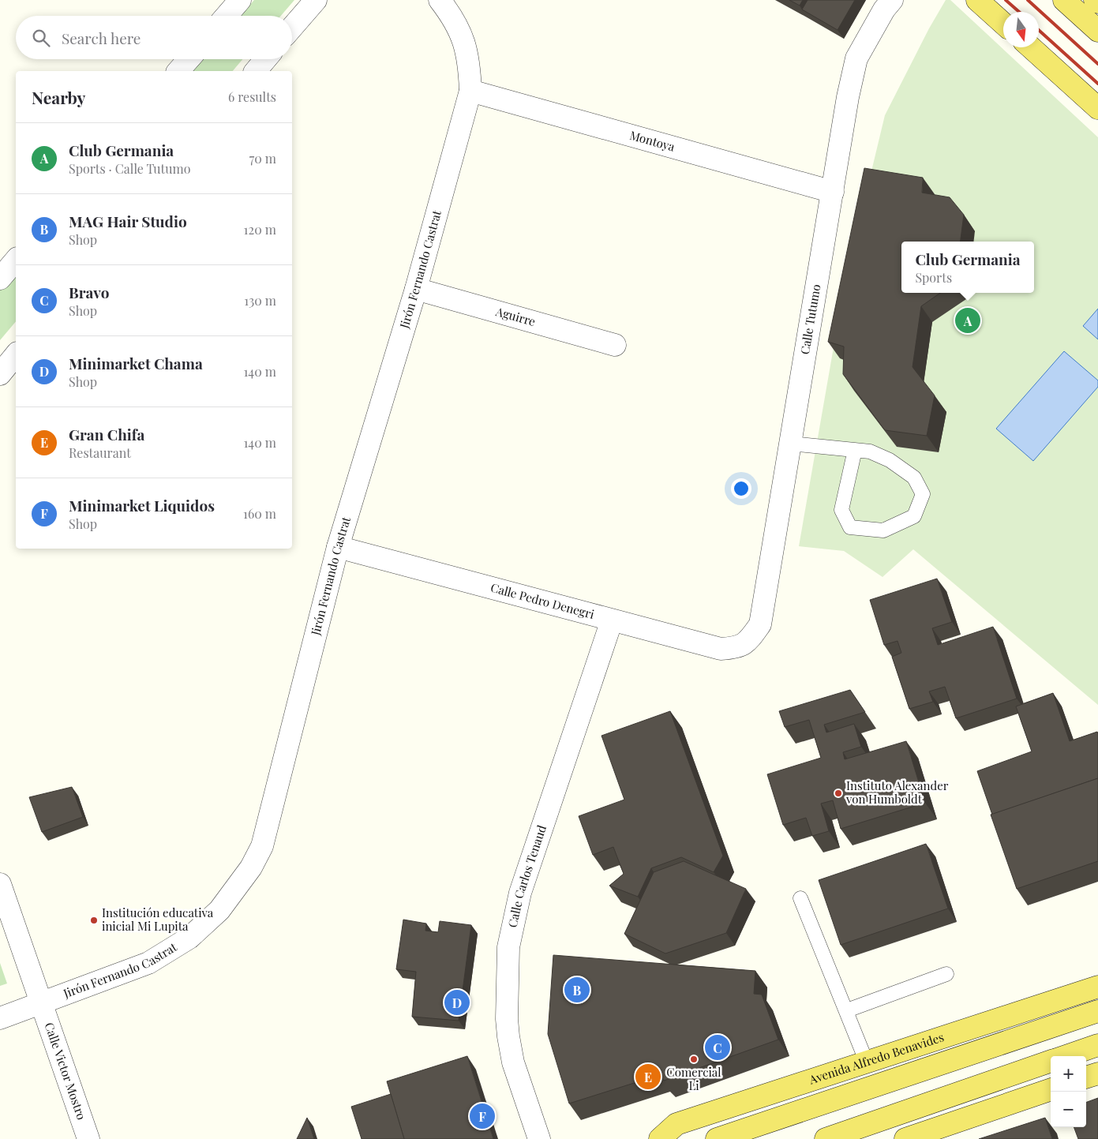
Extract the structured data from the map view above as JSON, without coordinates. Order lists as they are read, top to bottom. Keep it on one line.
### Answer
{"streets":{"main road":["Avenida Alfredo Benavides"],"street":["Montoya","Jirón Fernando Castrat","Aguirre","Calle Tutumo","Calle Pedro Denegri","Calle Carlos Tenaud","Calle Victor Mostro"]},"crossings":[["Montoya","Jirón Fernando Castrat"],["Montoya","Calle Tutumo"],["Jirón Fernando Castrat","Aguirre"],["Jirón Fernando Castrat","Calle Pedro Denegri"],["Jirón Fernando Castrat","Calle Victor Mostro"],["Calle Tutumo","Calle Pedro Denegri"],["Calle Pedro Denegri","Calle Carlos Tenaud"]],"places":["Instituto Alexander von Humboldt","Institución educativa inicial Mi Lupita","Comercial Li"],"north":"bottom","page":{"search":"Search here","heading":["Nearby","6 results"],"list":[{"mark":"A","name":"Club Germania","note":"Sports · Calle Tutumo","value":"70 m"},{"mark":"B","name":"MAG Hair Studio","note":"Shop","value":"120 m"},{"mark":"C","name":"Bravo","note":"Shop","value":"130 m"},{"mark":"D","name":"Minimarket Chama","note":"Shop","value":"140 m"},{"mark":"E","name":"Gran Chifa","note":"Restaurant","value":"140 m"},{"mark":"F","name":"Minimarket Liquidos","note":"Shop","value":"160 m"}],"popup":["Club Germania","Sports"],"pins":["A","B","D","C","E","F"],"map_buttons":["+","−"]}}
